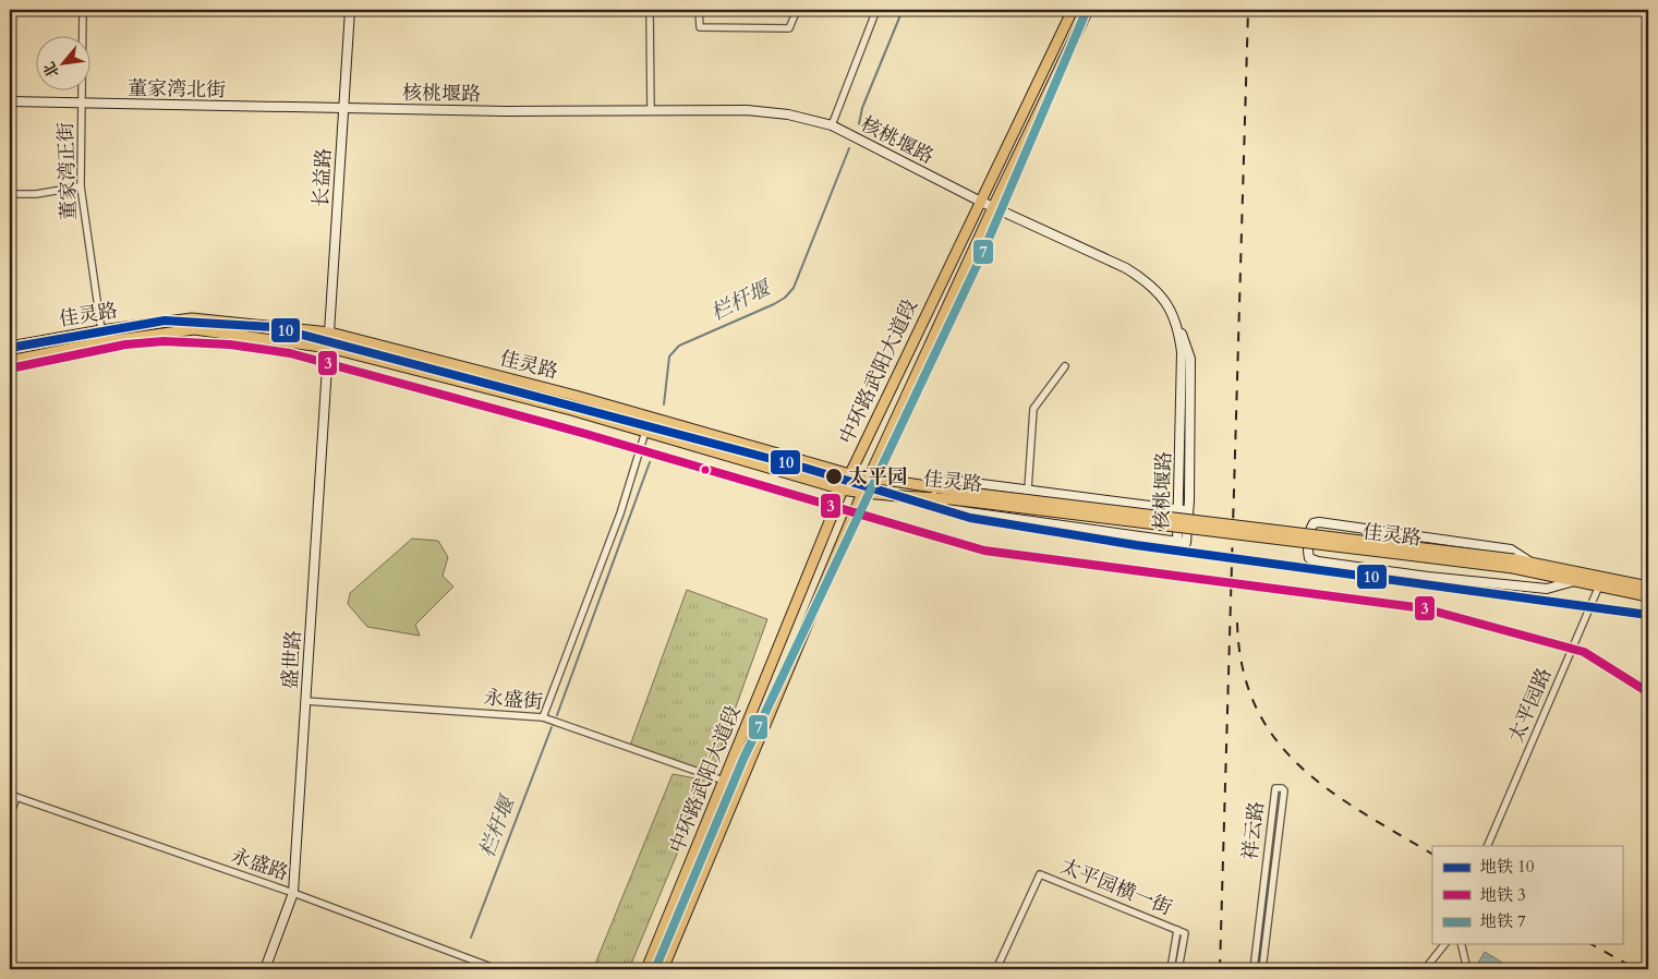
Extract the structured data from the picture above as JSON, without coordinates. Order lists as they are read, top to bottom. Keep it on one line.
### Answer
{"streets":{"main road":["佳灵路","中环路武阳大道段"],"street":["董家湾北街","核桃堰路","董家湾正街","长益路","盛世路","永盛街","太平园路","祥云路","永盛路","太平园横一街"]},"crossings":[["董家湾北街","核桃堰路"],["董家湾北街","董家湾正街"],["董家湾北街","长益路"],["核桃堰路","长益路"],["核桃堰路","佳灵路"],["核桃堰路","中环路武阳大道段"],["董家湾正街","佳灵路"],["长益路","佳灵路"],["长益路","盛世路"],["佳灵路","中环路武阳大道段"],["佳灵路","盛世路"],["佳灵路","太平园路"],["中环路武阳大道段","永盛街"],["盛世路","永盛街"],["盛世路","永盛路"]],"water":["栏杆堰"],"places":["太平园"],"lines":["metro line 7","metro line 10","metro line 3"],"legend":["地铁 10","地铁 3","地铁 7"],"north":"bottom left"}
